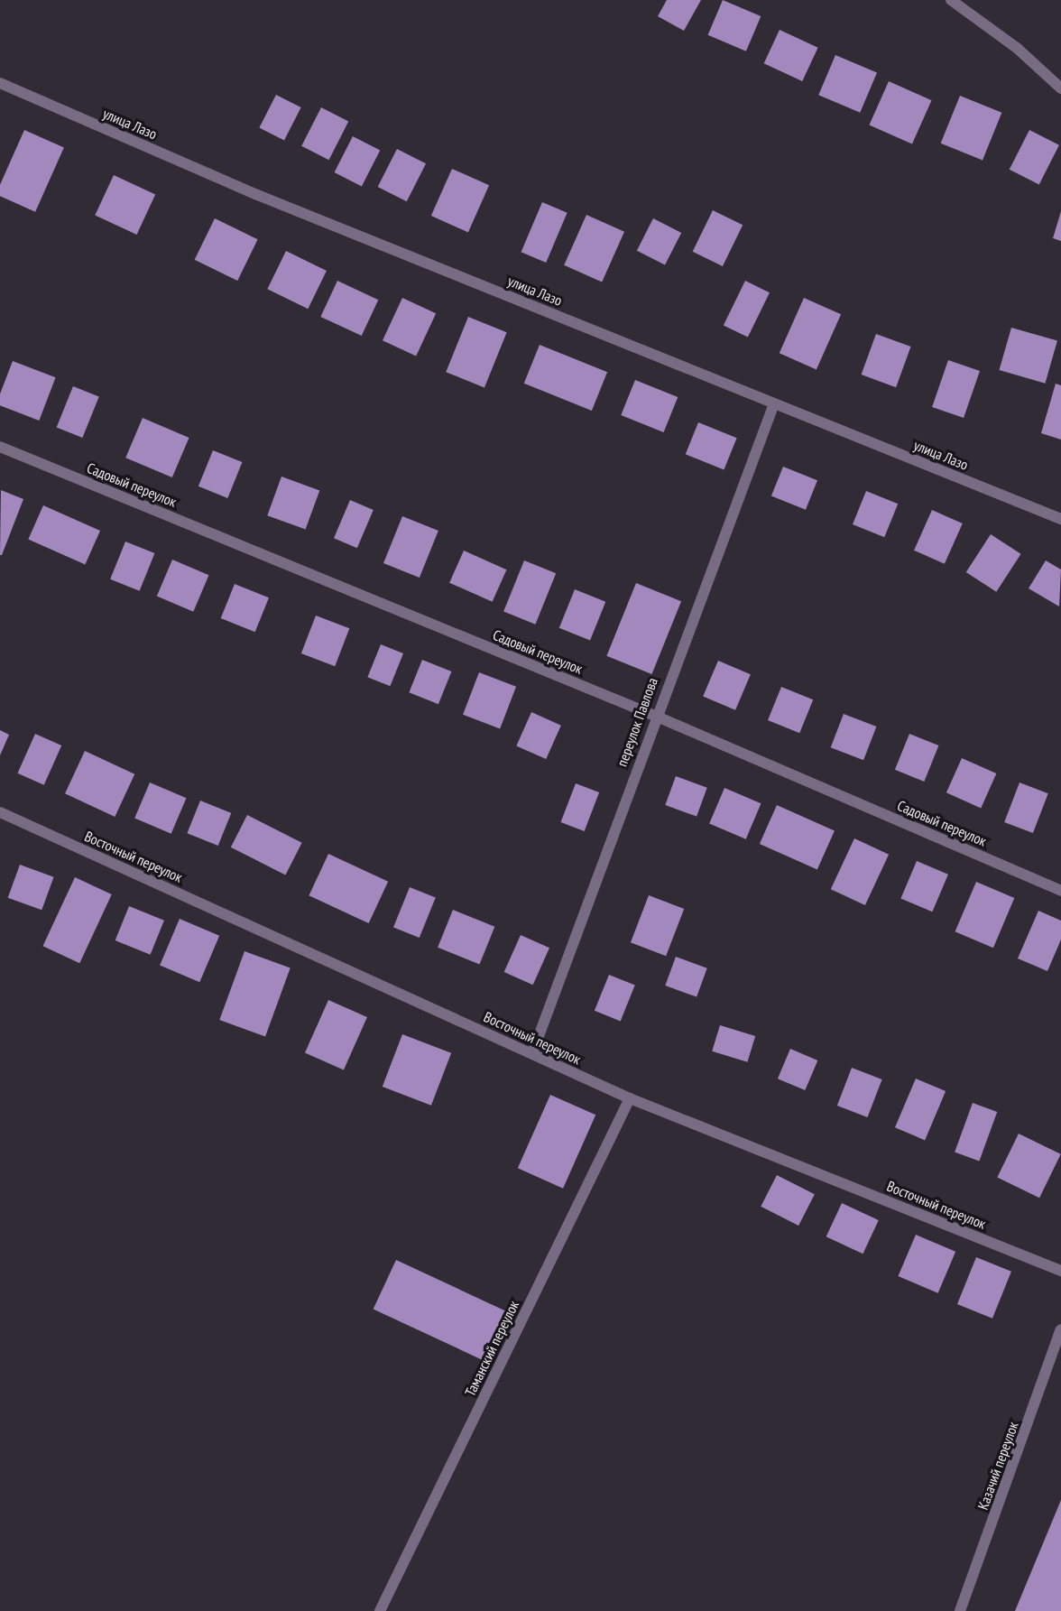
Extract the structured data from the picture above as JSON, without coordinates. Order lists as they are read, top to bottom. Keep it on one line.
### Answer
{"streets":{"street":["улица Лазо","Садовый переулок","переулок Павлова","Восточный переулок","Таманский переулок","Казачий переулок"]},"crossings":[["улица Лазо","переулок Павлова"],["Садовый переулок","переулок Павлова"],["переулок Павлова","Восточный переулок"],["Восточный переулок","Таманский переулок"]]}
